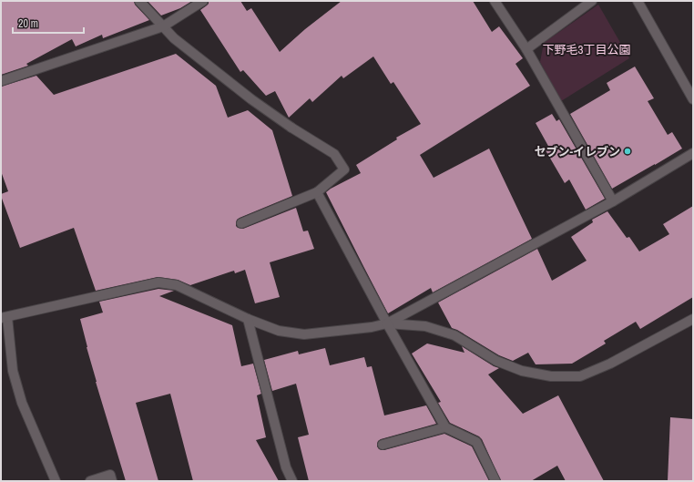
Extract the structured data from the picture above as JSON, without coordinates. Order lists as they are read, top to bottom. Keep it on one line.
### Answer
{"parks":["下野毛3丁目公園"],"places":["セブン-イレブン"],"scale_bar":"20 m"}
